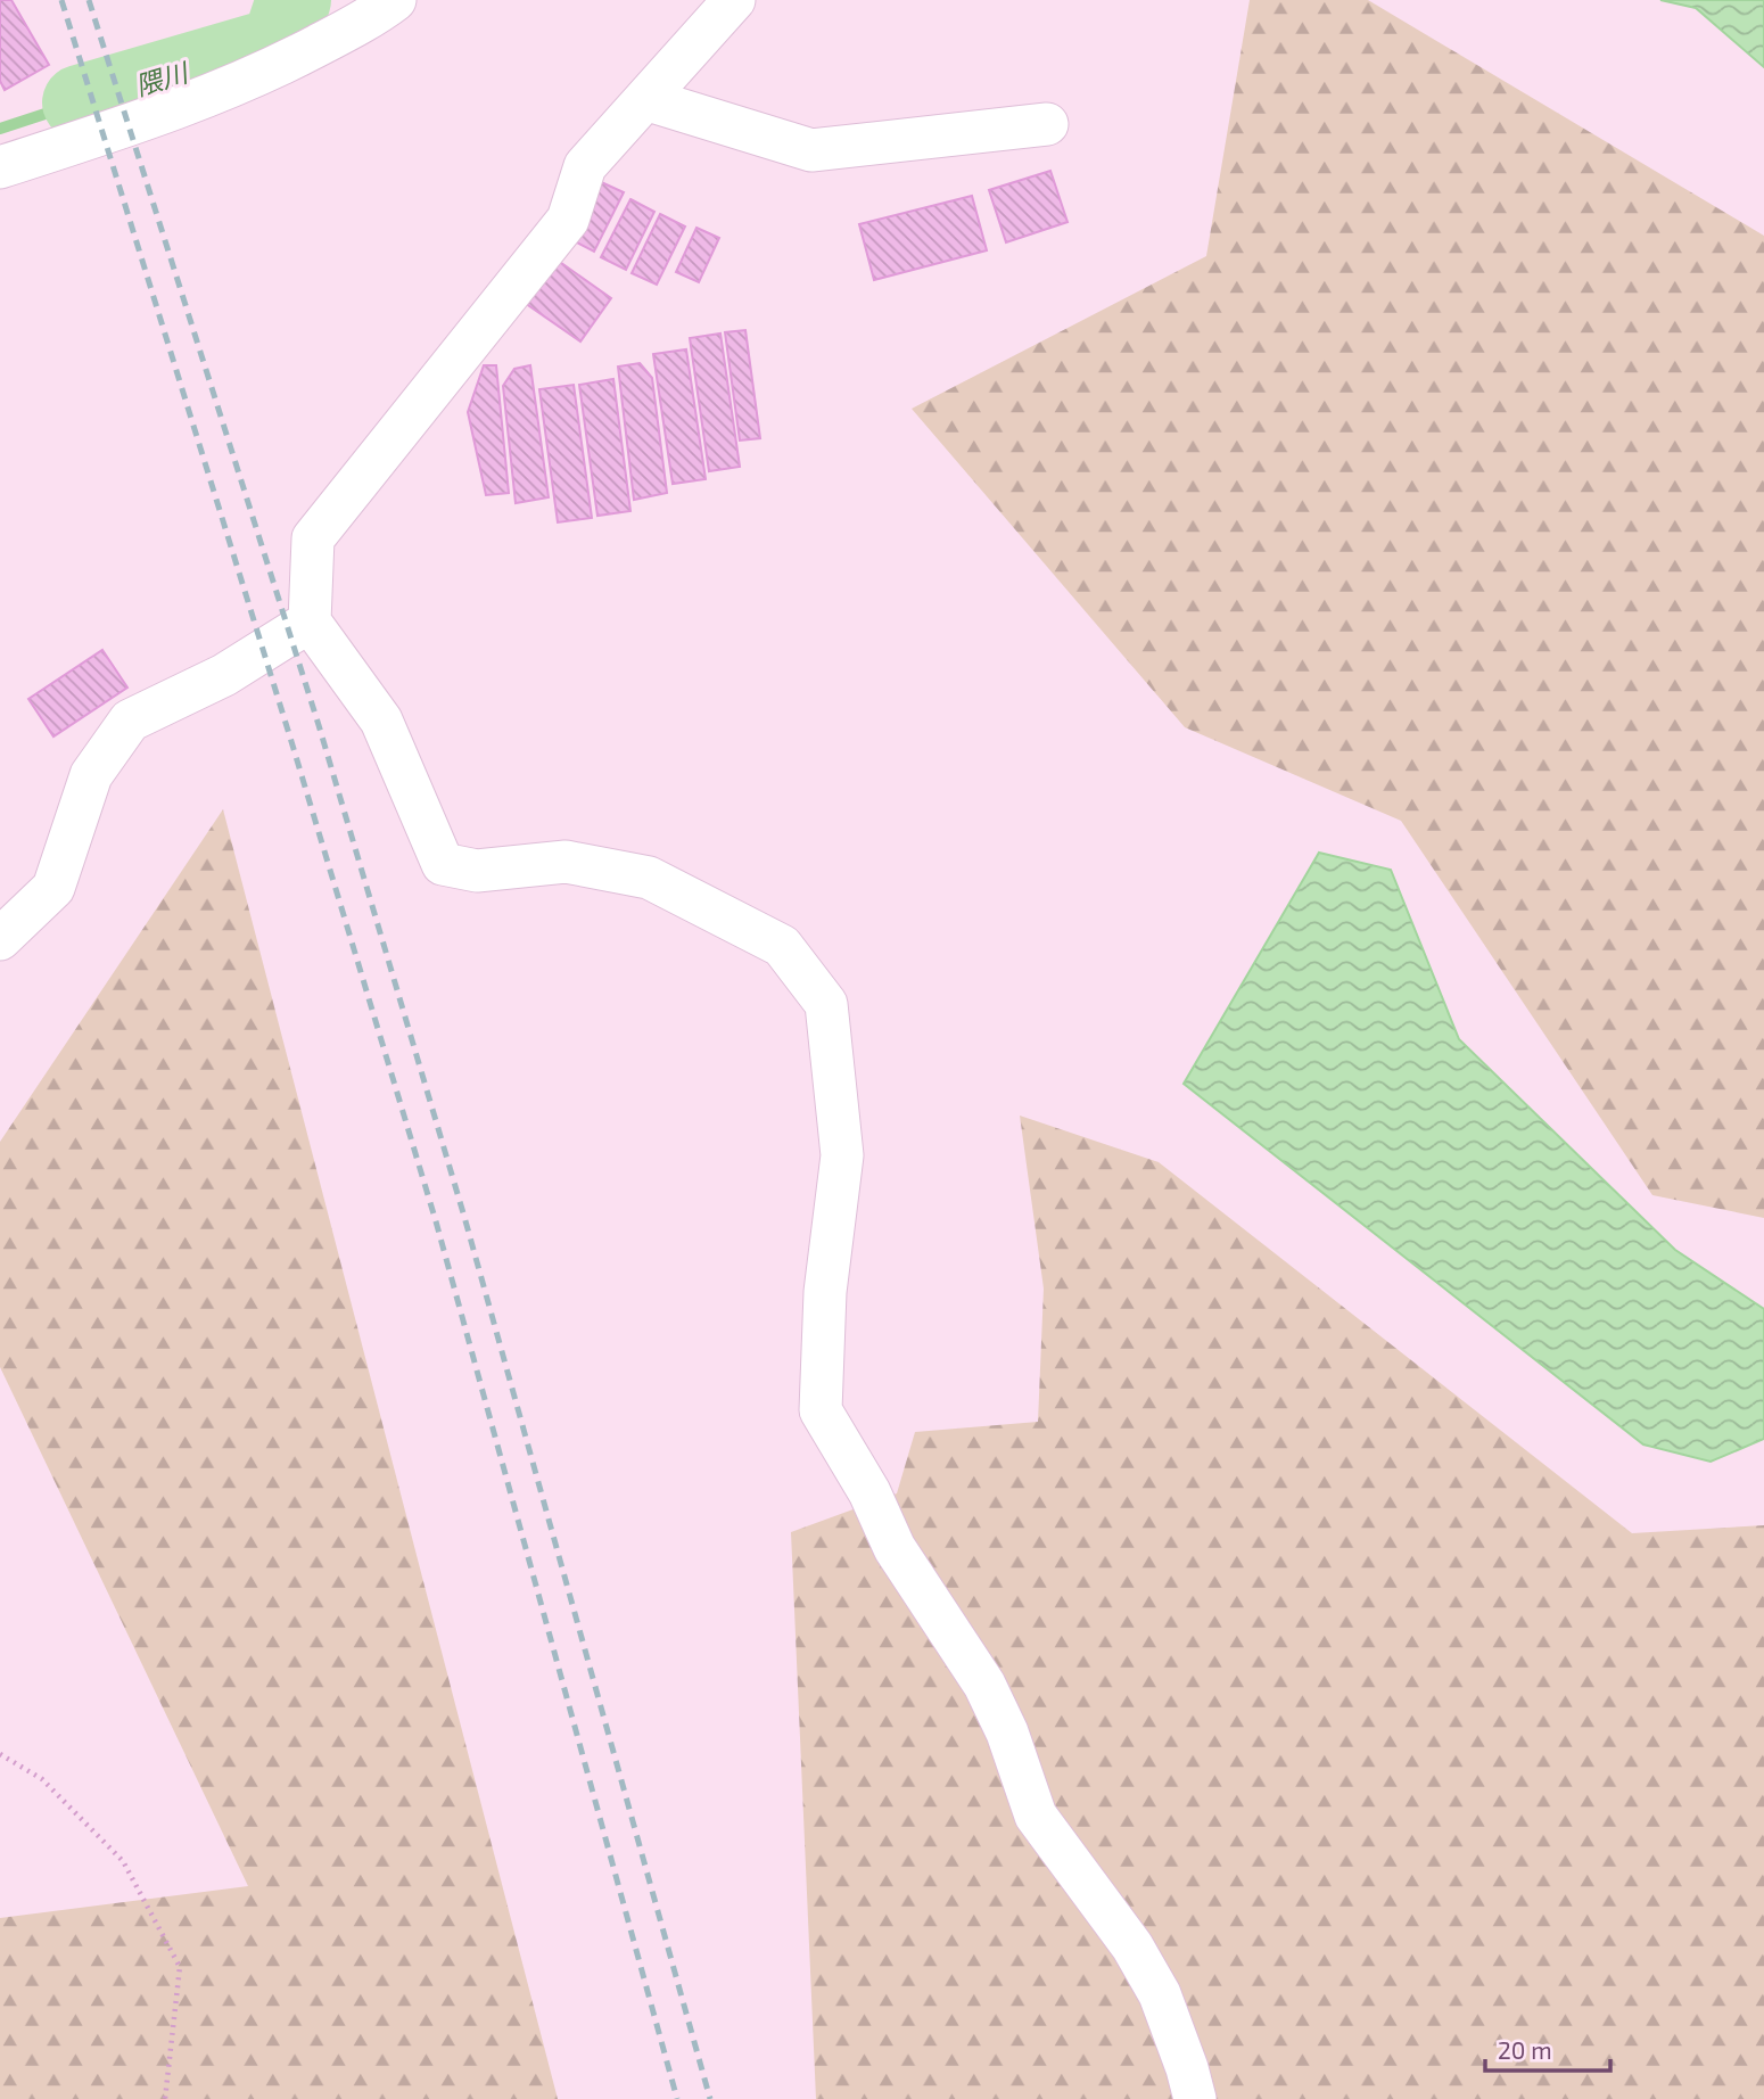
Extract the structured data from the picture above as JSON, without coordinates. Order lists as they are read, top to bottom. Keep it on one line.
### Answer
{"water":["隈川"],"scale_bar":"20 m"}
